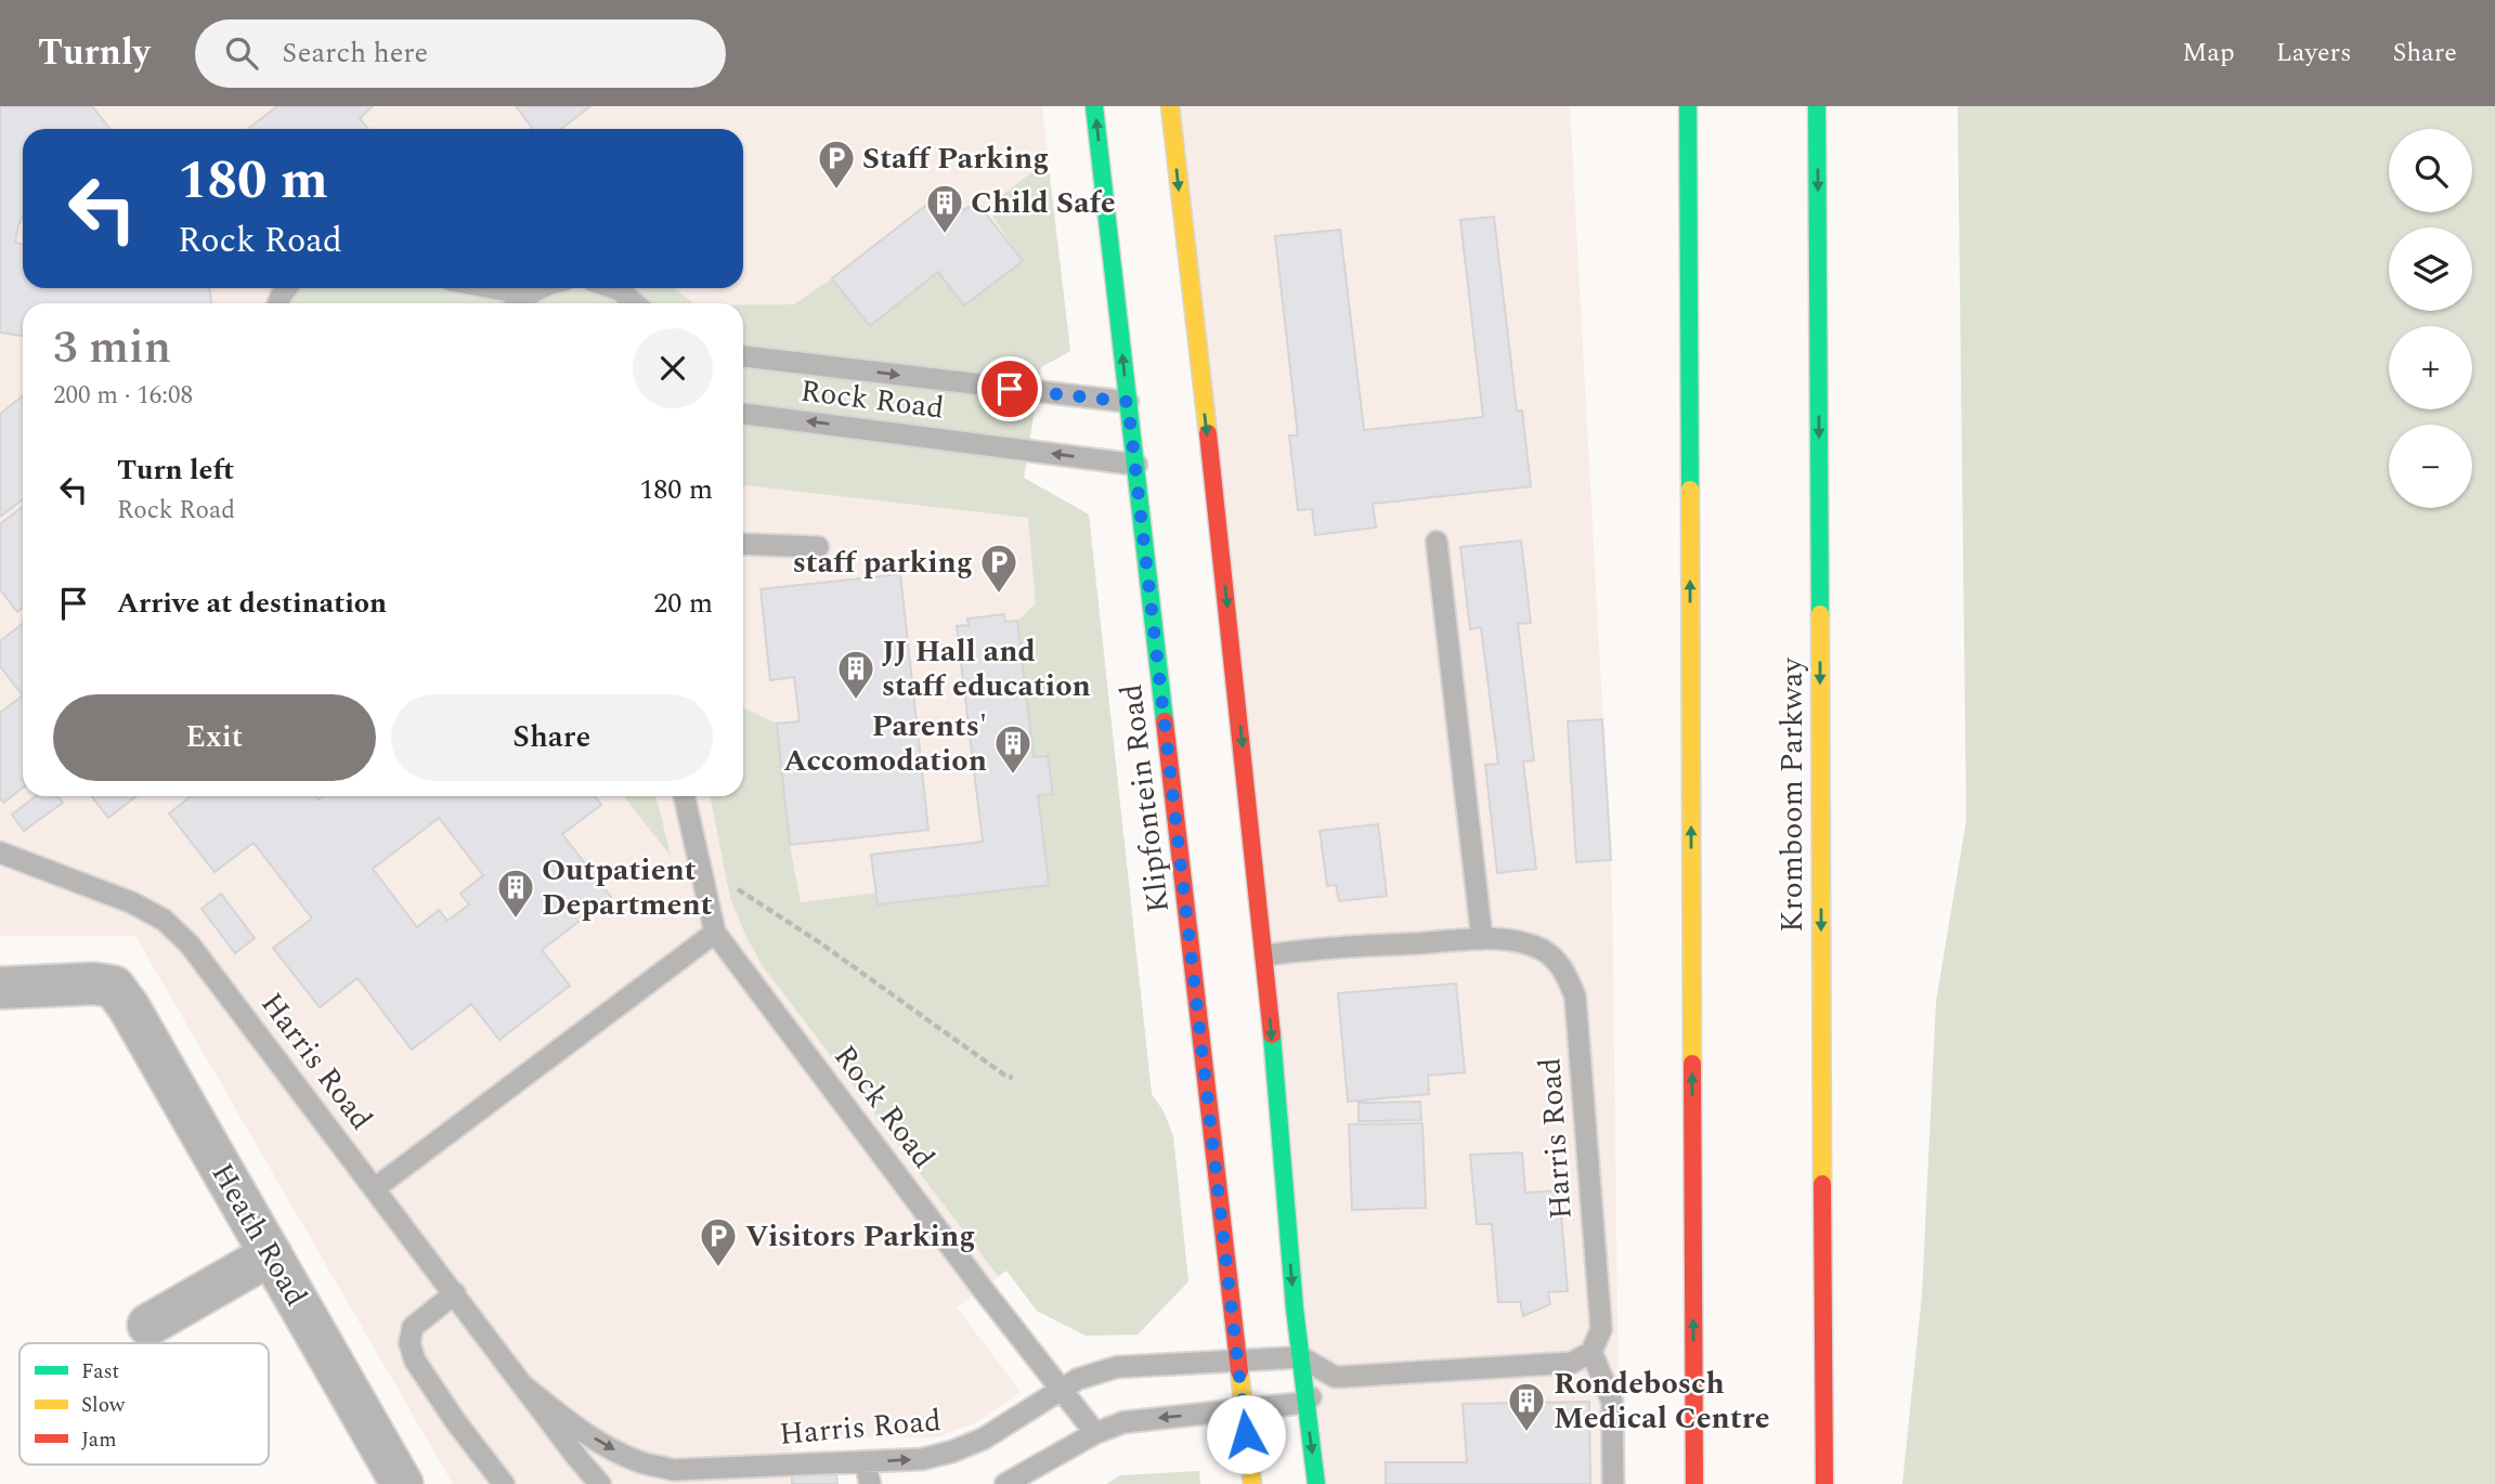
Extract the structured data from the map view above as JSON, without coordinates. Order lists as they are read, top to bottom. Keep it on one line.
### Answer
{"streets":{"main road":["Kromboom Parkway","Klipfontein Road"],"street":["Heath Road"],"lane":["Rock Road","Harris Road"]},"crossings":[["Rock Road","Klipfontein Road"],["Rock Road","Harris Road"],["Klipfontein Road","Harris Road"]],"places":{"parking":["Staff Parking","staff parking","Visitors Parking"],"building":["Child Safe","JJ Hall and staff education","Parents' Accomodation","Outpatient Department","Rondebosch Medical Centre"]},"legend":["Fast","Slow","Jam"],"page":{"header":"Turnly","search":"Search here","nav":["Map","Layers","Share"],"map_buttons":["+","−"],"turn":["180 m","Rock Road"],"heading":["3 min","200 m · 16:08"],"list":[{"name":"Turn left","note":"Rock Road","value":"180 m"},{"name":"Arrive at destination","value":"20 m"}],"buttons":["Exit","Share"]}}
